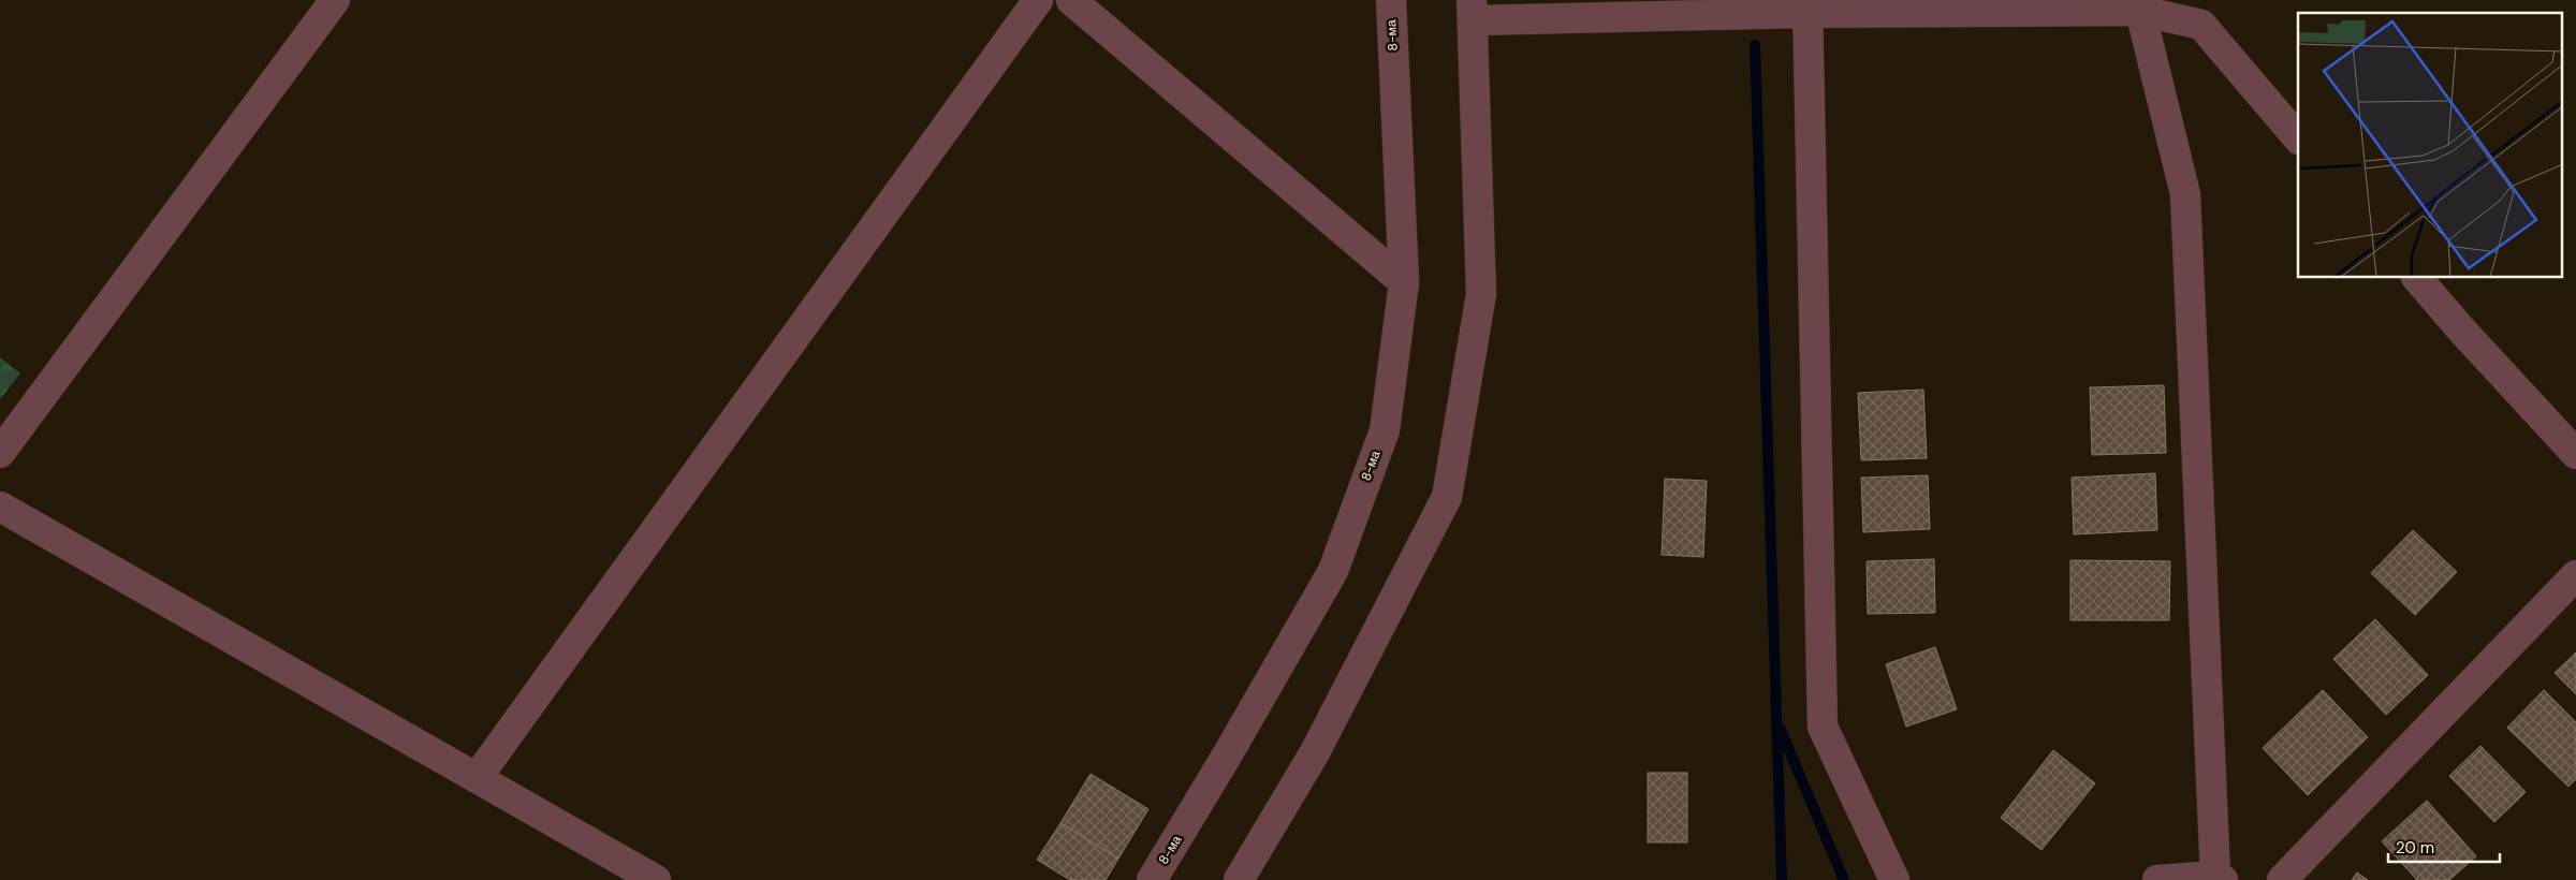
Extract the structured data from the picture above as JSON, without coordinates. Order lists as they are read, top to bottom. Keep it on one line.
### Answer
{"streets":{"street":["8-ма"]},"scale_bar":"20 m"}
